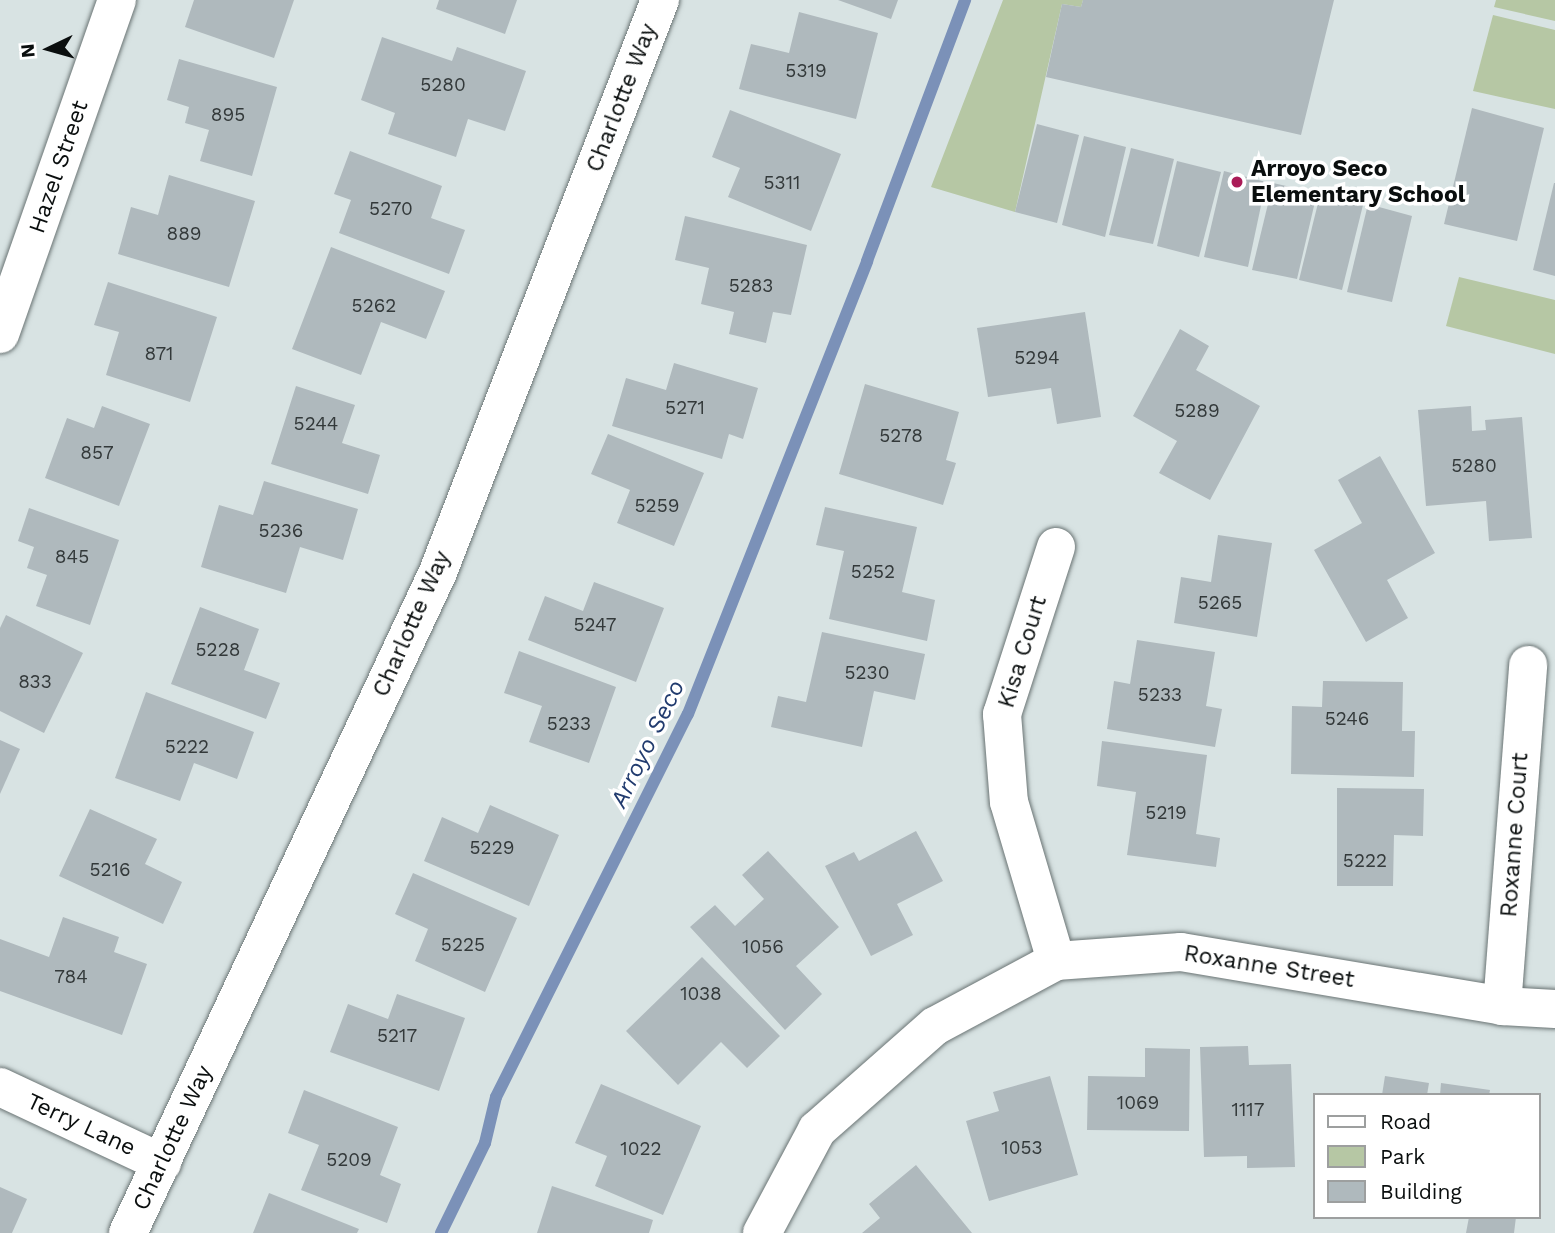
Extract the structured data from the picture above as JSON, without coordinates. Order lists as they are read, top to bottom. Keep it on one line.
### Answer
{"streets":{"street":["Charlotte Way","Hazel Street","Kisa Court","Roxanne Court","Roxanne Street","Terry Lane"]},"crossings":[["Charlotte Way","Terry Lane"],["Kisa Court","Roxanne Street"],["Roxanne Court","Roxanne Street"]],"water":["Arroyo Seco"],"places":["Arroyo Seco Elementary School"],"house_numbers":["5319","5280","895","5311","5270","889","5283","5262","871","5294","5271","5289","5244","5278","857","5280","5259","5236","845","5252","5265","5247","5228","5230","833","5233","5246","5233","5222","5219","5229","5222","5216","5225","1056","784","1038","5217","1069","1117","1053","1022","5209"],"legend":["Road","Park","Building"],"north":"left"}
